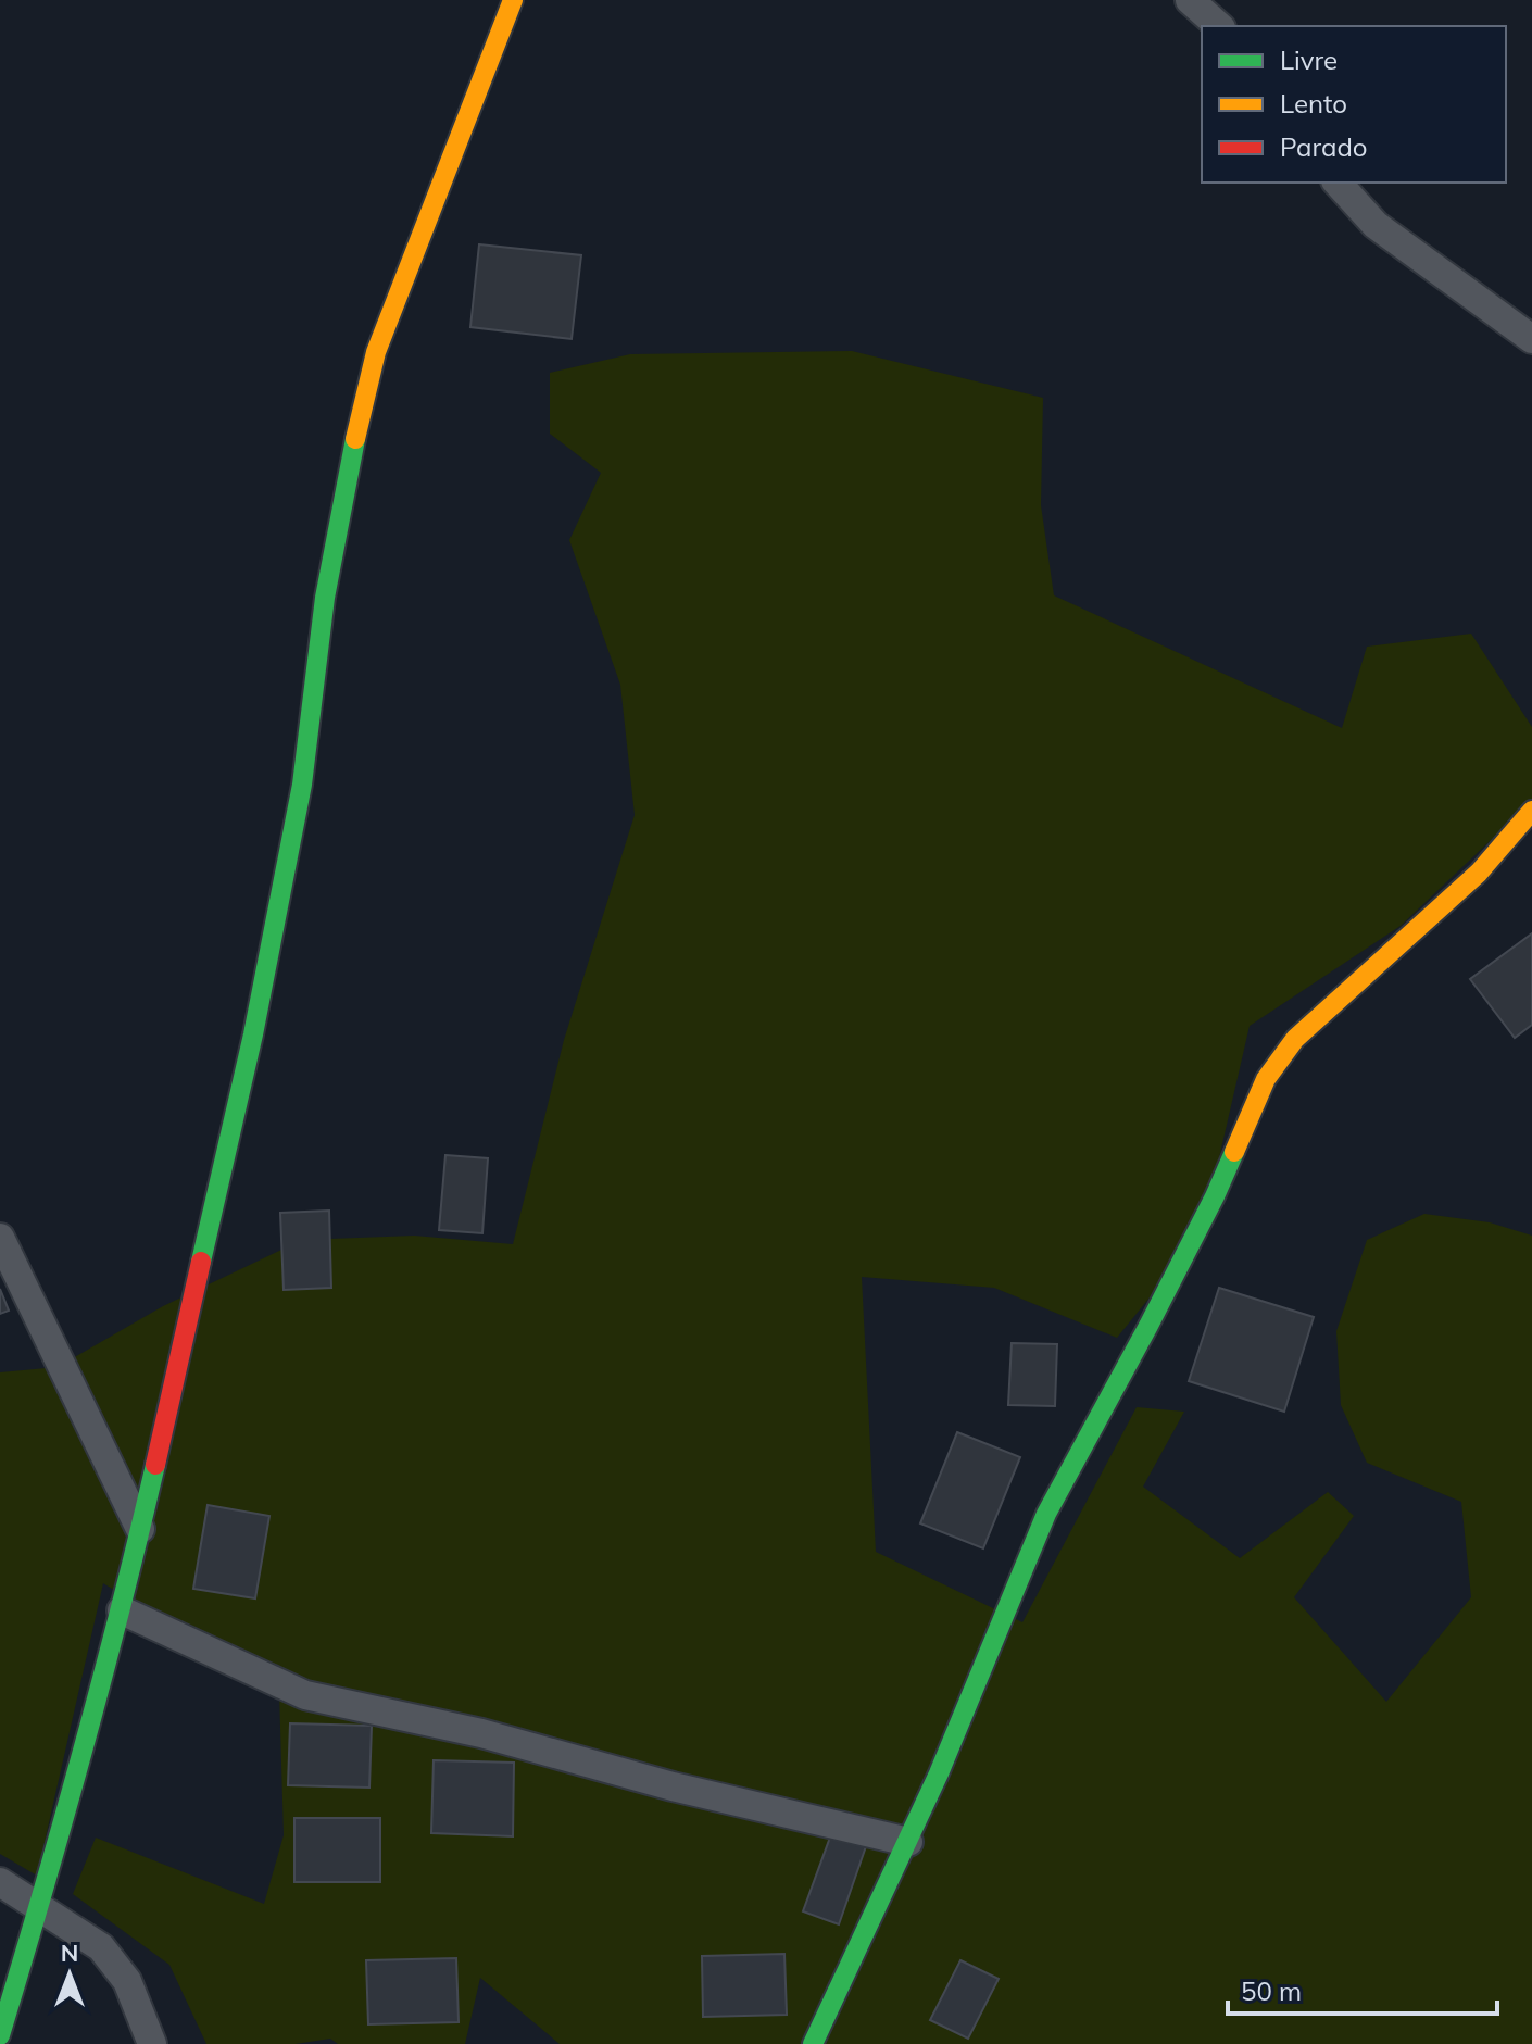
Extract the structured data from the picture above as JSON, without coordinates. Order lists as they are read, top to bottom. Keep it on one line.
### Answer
{"legend":["Livre","Lento","Parado"],"scale_bar":"50 m","north":"top"}
